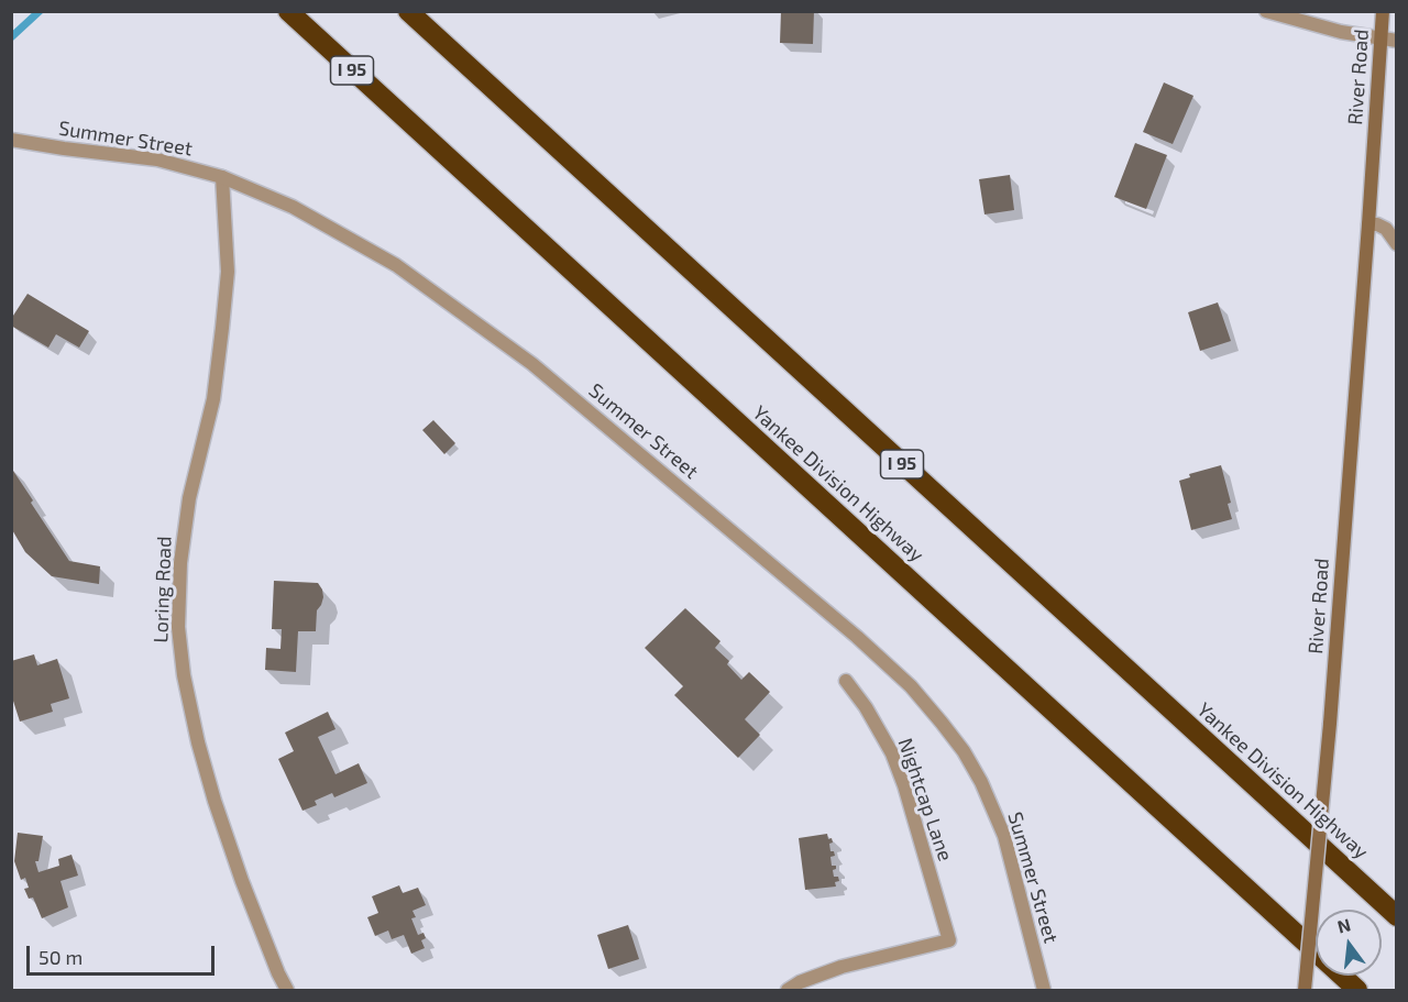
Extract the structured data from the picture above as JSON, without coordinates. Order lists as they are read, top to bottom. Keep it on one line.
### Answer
{"streets":{"highway":["I 95","Yankee Division Highway"],"main road":["River Road"],"street":["Summer Street","Loring Road","Nightcap Lane"]},"crossings":[["Summer Street","Loring Road"]],"scale_bar":"50 m","north":"top"}
